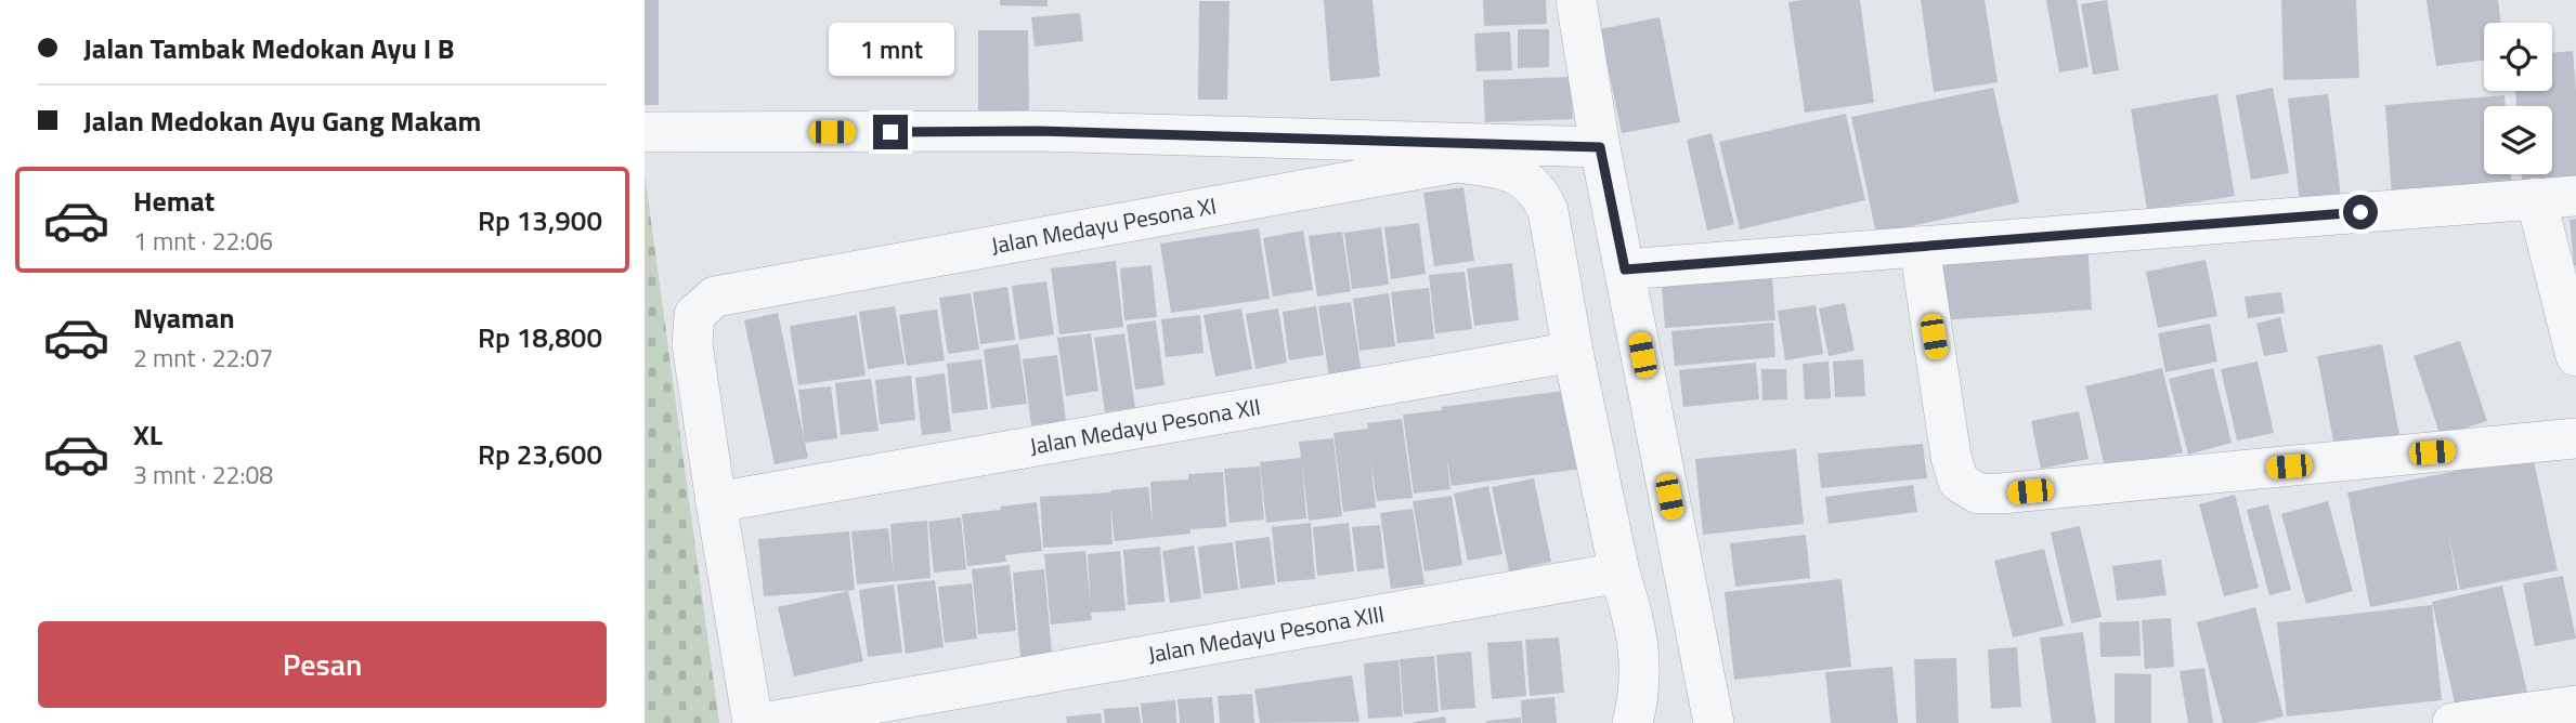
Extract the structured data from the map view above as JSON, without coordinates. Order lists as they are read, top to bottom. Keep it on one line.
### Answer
{"streets":{"street":["Jalan Medayu Pesona XI","Jalan Medayu Pesona XII","Jalan Medayu Pesona XIII"]},"crossings":[["Jalan Medayu Pesona XI","Jalan Medayu Pesona XII"]],"page":{"banner":["Jalan Tambak Medokan Ayu I B","Jalan Medokan Ayu Gang Makam"],"bubble":"1 mnt","list":[{"name":"Hemat","note":"1 mnt · 22:06","value":"Rp 13,900"},{"name":"Nyaman","note":"2 mnt · 22:07","value":"Rp 18,800"},{"name":"XL","note":"3 mnt · 22:08","value":"Rp 23,600"}],"buttons":"Pesan"}}
